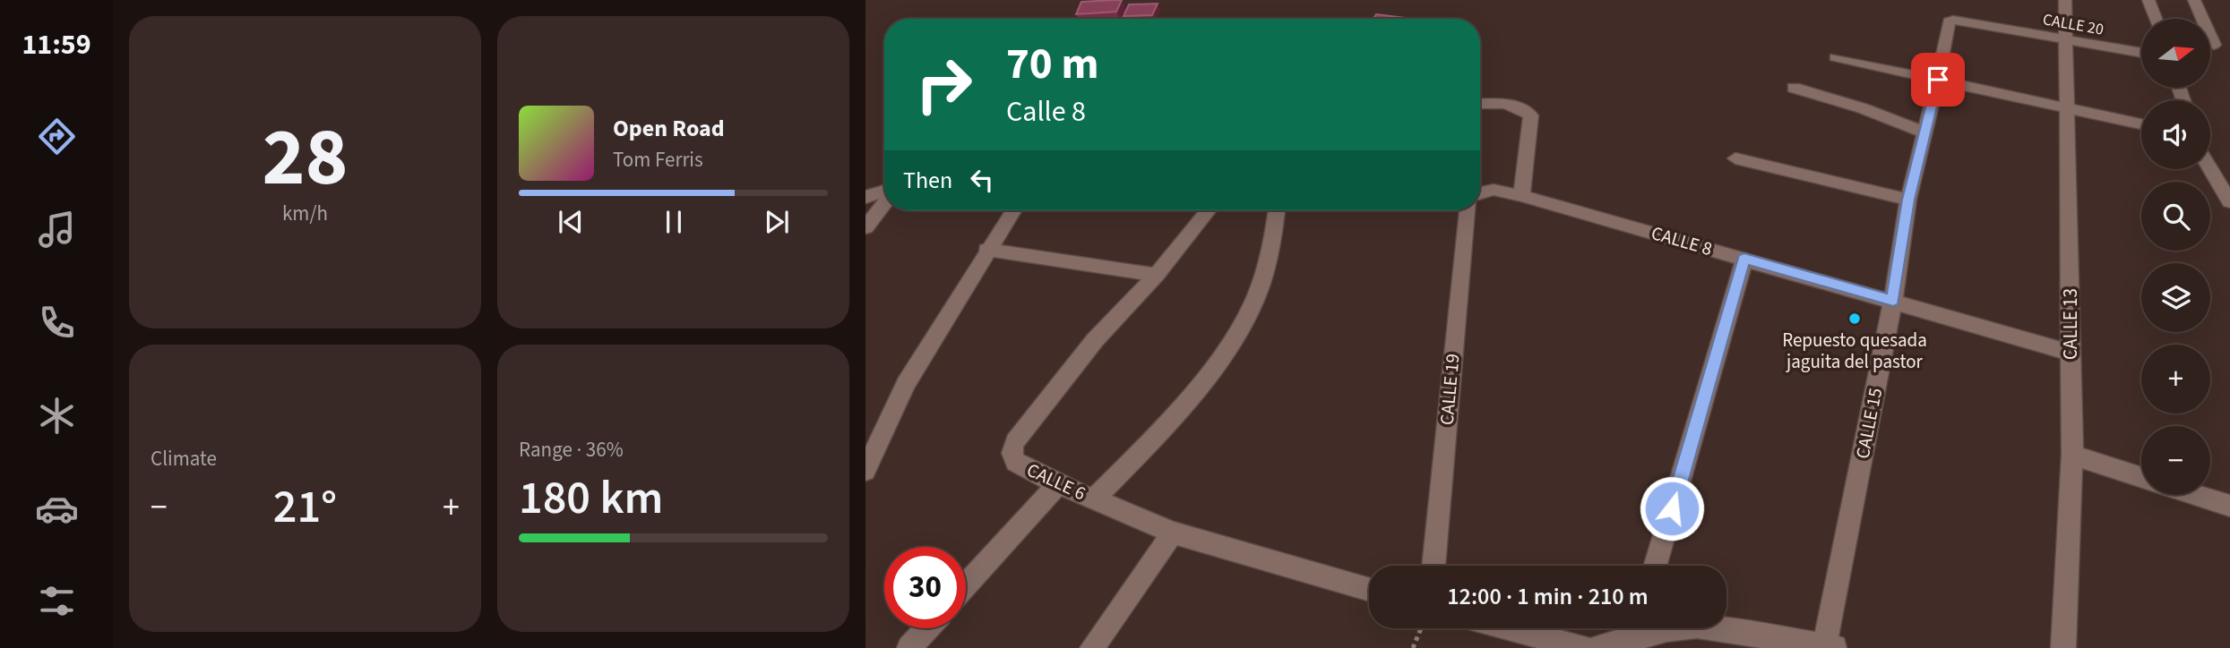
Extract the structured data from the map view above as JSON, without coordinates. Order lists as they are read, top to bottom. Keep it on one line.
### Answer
{"streets":{"street":["CALLE 20","CALLE 8","CALLE 13","CALLE 19","CALLE 15","CALLE 6"]},"crossings":[["CALLE 20","CALLE 13"],["CALLE 20","CALLE 15"],["CALLE 8","CALLE 13"],["CALLE 8","CALLE 15"]],"places":["Repuesto quesada jaguita del pastor"],"north":"right","page":{"tabs":"11:59","tile":[["28","km/h"],"Climate",["Range · 36%","180 km"]],"map_buttons":["+","−"],"turn":["70 m","Calle 8"],"song":["Open Road","Tom Ferris"],"then":"Then","heat":["−","21°","+"],"limit":"30","trip":"12:00 · 1 min · 210 m"}}
